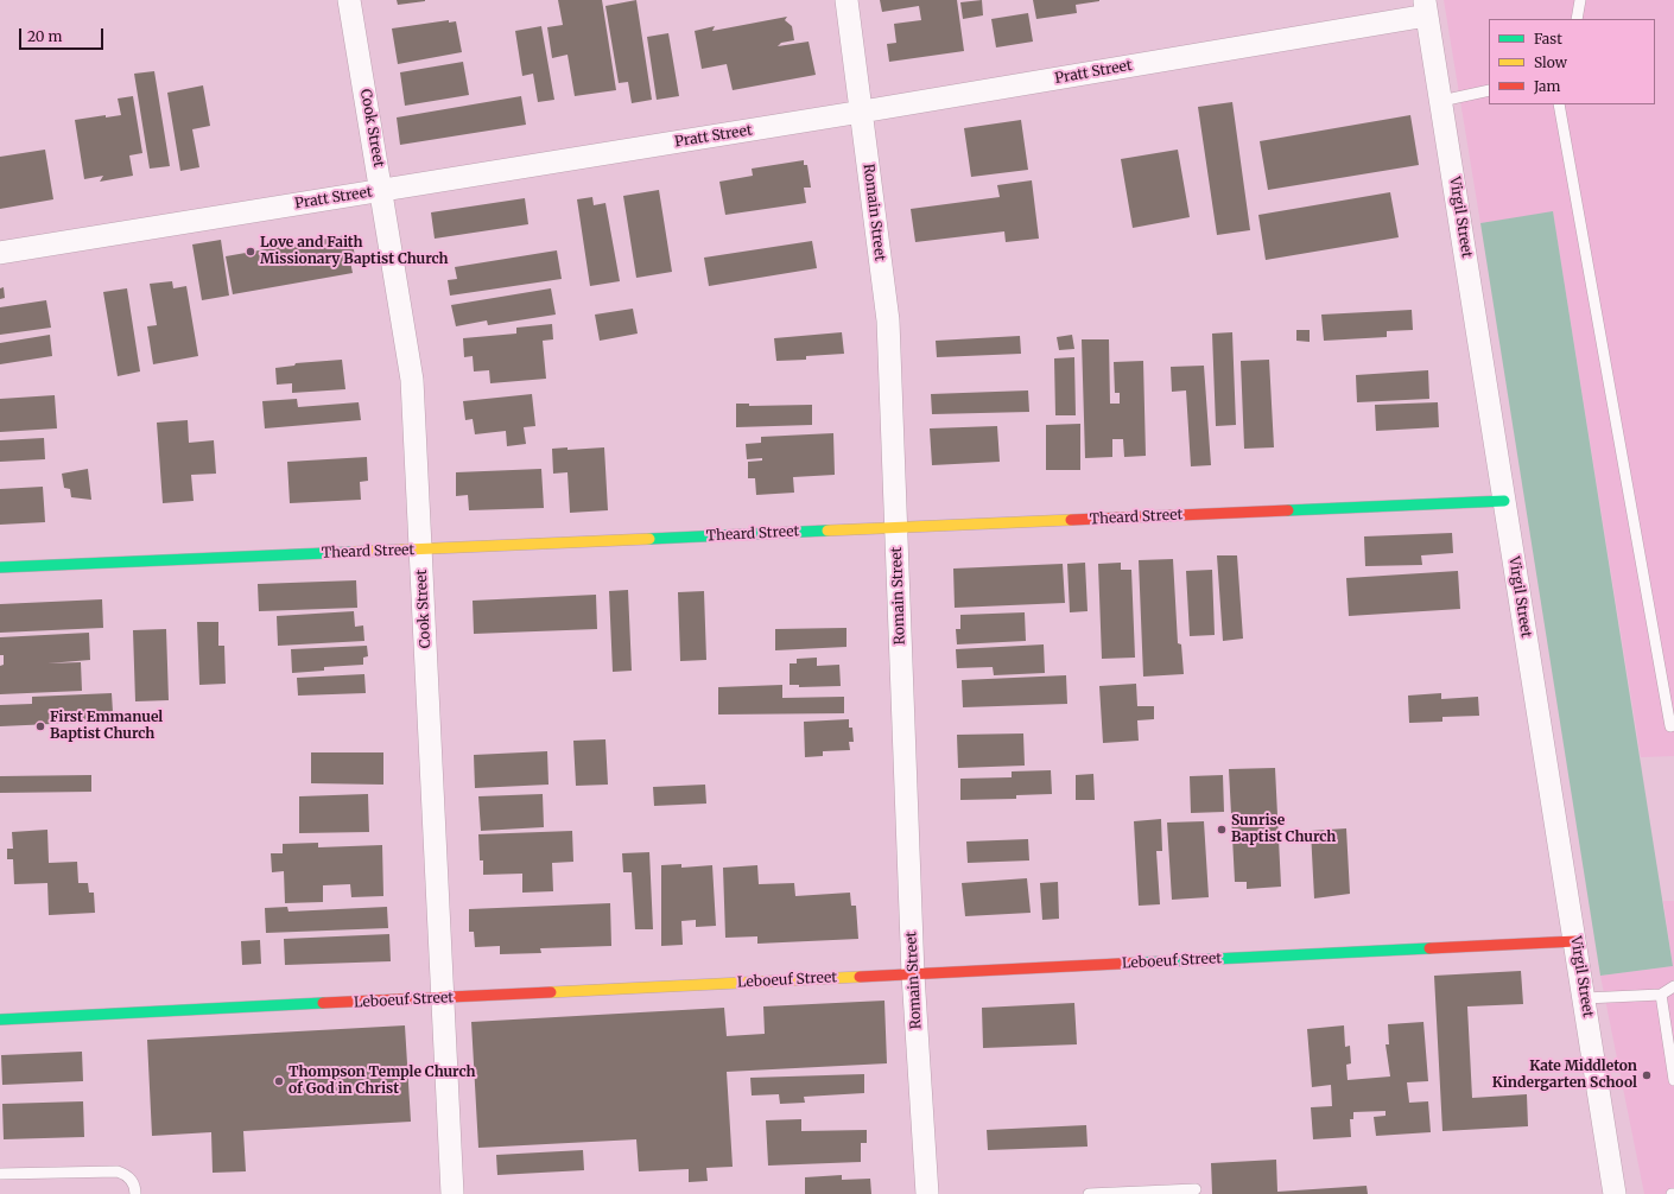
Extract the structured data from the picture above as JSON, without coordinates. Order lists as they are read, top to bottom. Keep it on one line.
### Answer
{"streets":{"street":["Pratt Street","Cook Street","Romain Street","Virgil Street","Theard Street","Leboeuf Street"]},"crossings":[["Pratt Street","Cook Street"],["Pratt Street","Romain Street"],["Pratt Street","Virgil Street"],["Cook Street","Theard Street"],["Cook Street","Leboeuf Street"],["Romain Street","Theard Street"],["Romain Street","Leboeuf Street"],["Virgil Street","Theard Street"],["Virgil Street","Leboeuf Street"]],"places":["Love and Faith Missionary Baptist Church","First Emmanuel Baptist Church","Sunrise Baptist Church","Kate Middleton Kindergarten School","Thompson Temple Church of God in Christ"],"legend":["Fast","Slow","Jam"],"scale_bar":"20 m"}
